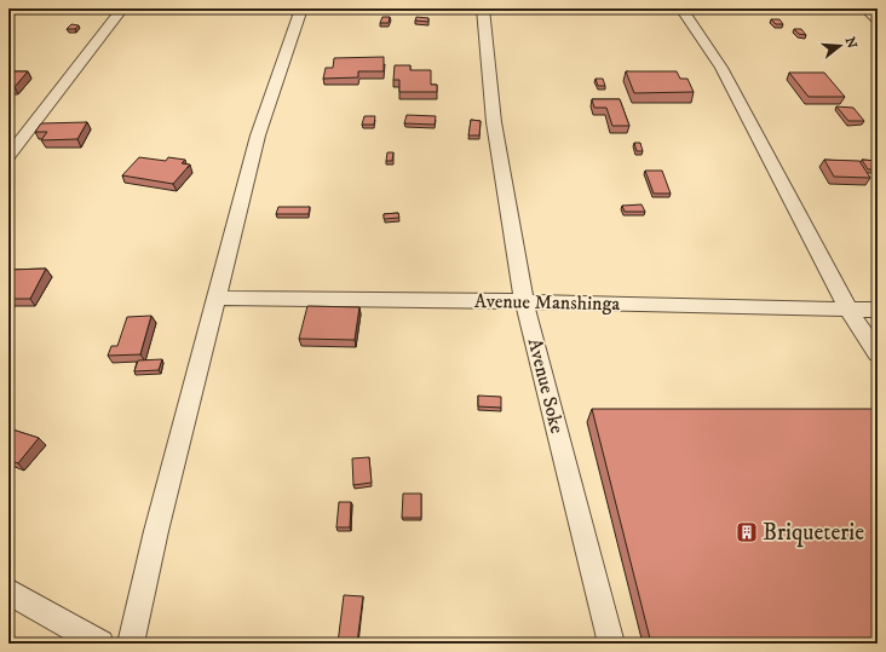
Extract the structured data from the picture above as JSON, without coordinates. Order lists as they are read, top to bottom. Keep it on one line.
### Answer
{"streets":{"street":["Avenue Manshinga","Avenue Soke"]},"crossings":[["Avenue Manshinga","Avenue Soke"]],"places":{"building":["Briqueterie"]},"north":"right"}
